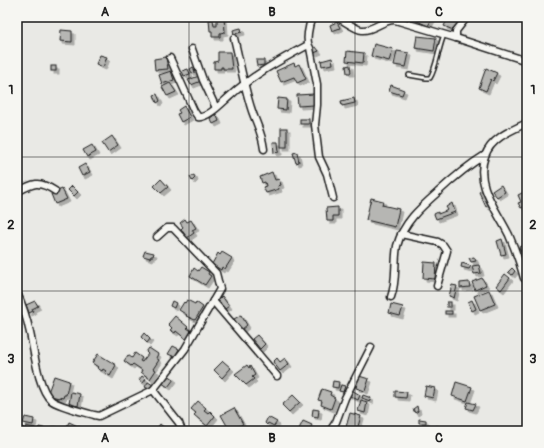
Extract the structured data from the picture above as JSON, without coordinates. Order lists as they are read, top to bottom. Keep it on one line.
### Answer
{"grid":{"columns":["A","B","C"],"rows":["1","2","3"]}}
